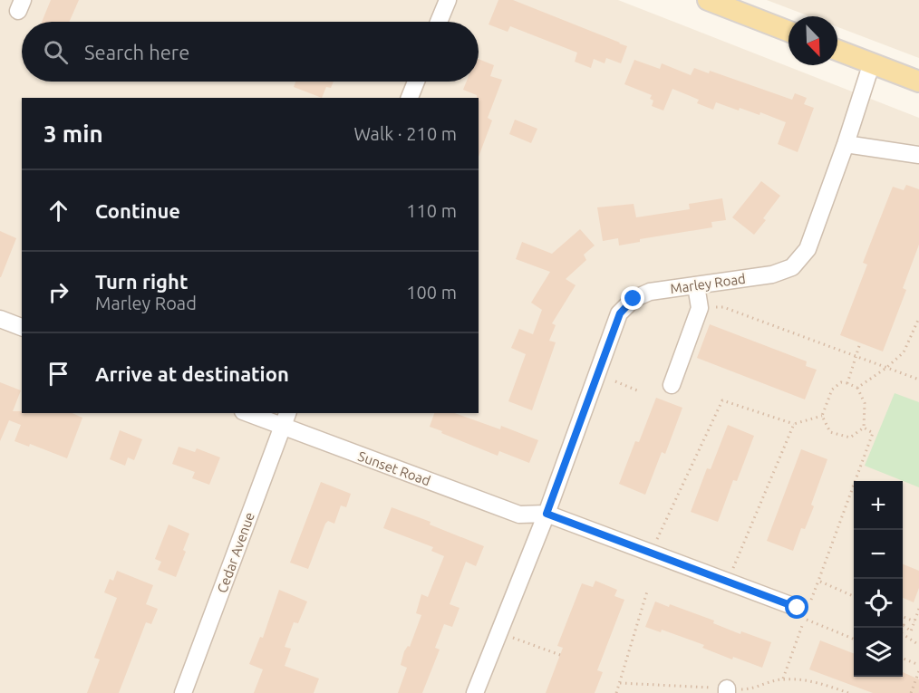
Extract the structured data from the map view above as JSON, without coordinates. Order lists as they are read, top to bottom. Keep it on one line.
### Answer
{"streets":{"street":["Marley Road","Sunset Road","Cedar Avenue"]},"crossings":[["Marley Road","Sunset Road"],["Sunset Road","Cedar Avenue"]],"north":"bottom right","page":{"search":"Search here","heading":["3 min","Walk · 210 m"],"list":[["Continue","110 m"],["Turn right","Marley Road","100 m"],"Arrive at destination"],"map_buttons":["+","−"]}}
